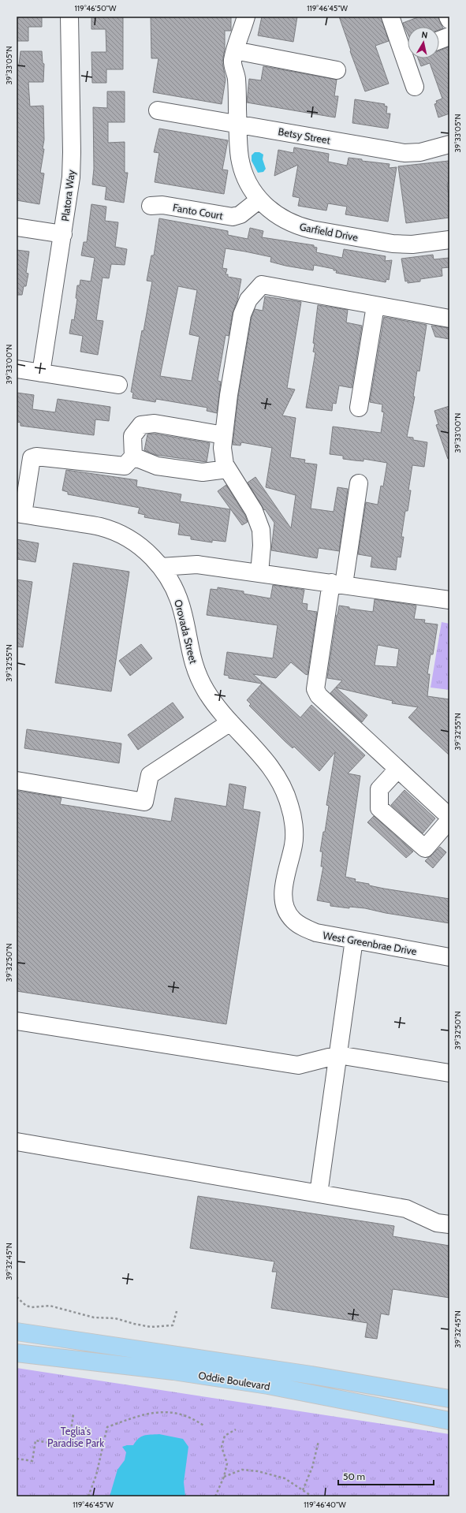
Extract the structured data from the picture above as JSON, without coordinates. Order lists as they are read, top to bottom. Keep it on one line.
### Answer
{"streets":{"main road":["Oddie Boulevard"],"street":["Betsy Street","Platora Way","Fanto Court","Garfield Drive","Orovada Street","West Greenbrae Drive"]},"crossings":[["Betsy Street","Garfield Drive"],["Fanto Court","Garfield Drive"],["Orovada Street","West Greenbrae Drive"]],"parks":["Teglia's Paradise Park"],"scale_bar":"50 m","north":"top","coordinates":["119°46'50\"W","119°46'45\"W","39°33'05\"N","39°33'00\"N","39°32'55\"N","39°32'50\"N","39°32'45\"N","119°46'40\"W"]}
